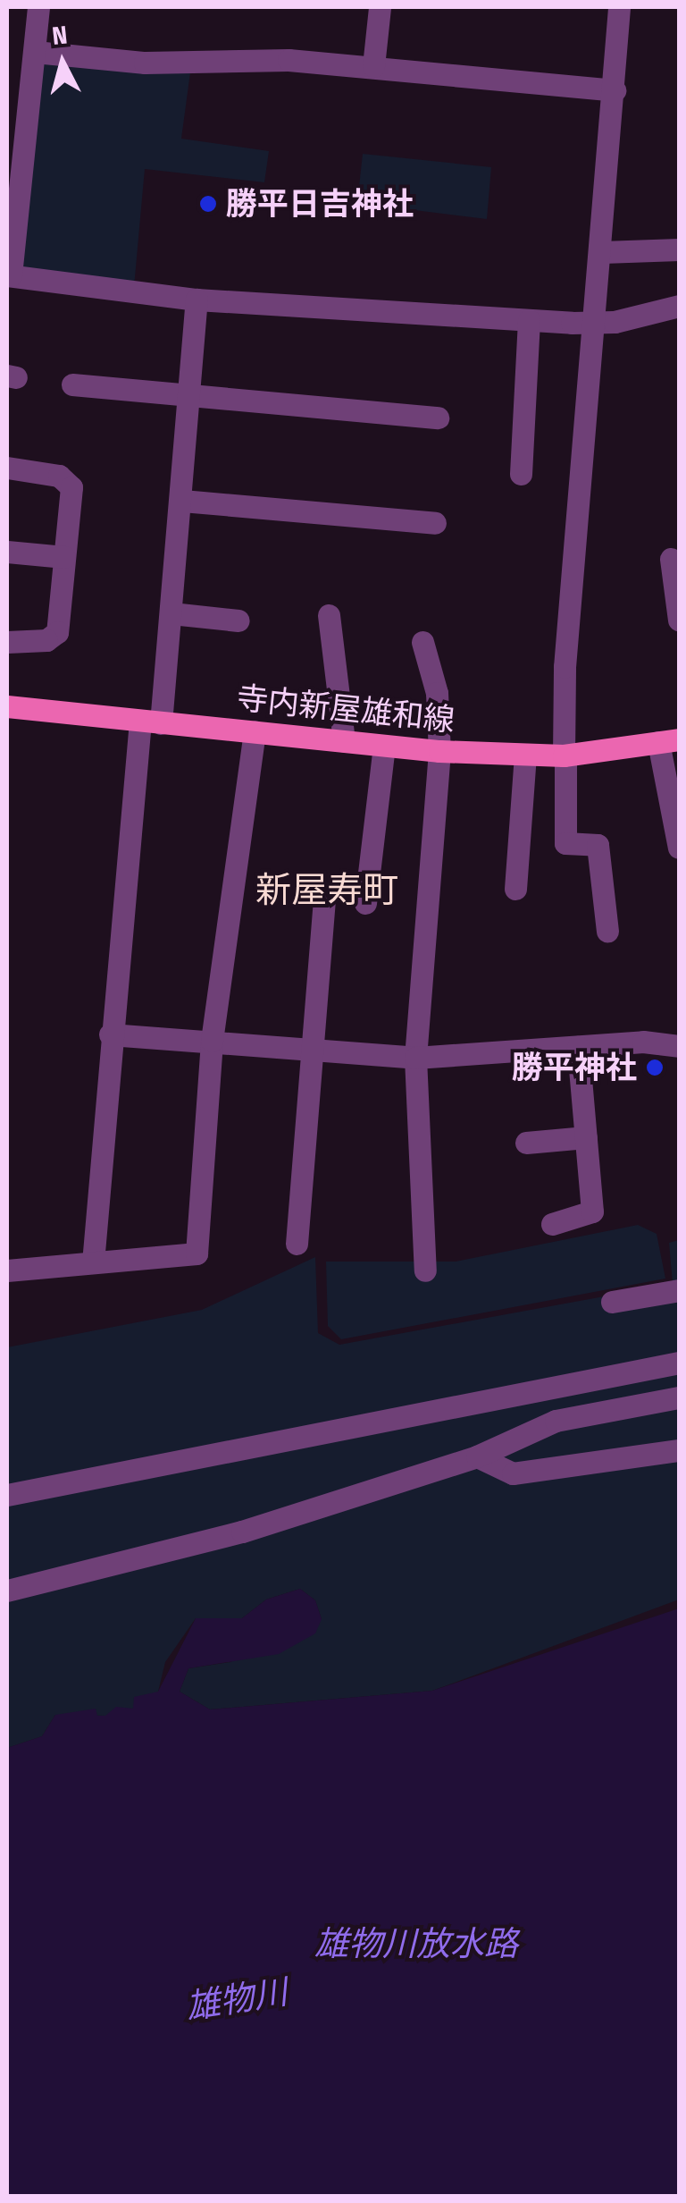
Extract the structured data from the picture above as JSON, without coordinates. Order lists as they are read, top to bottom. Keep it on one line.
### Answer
{"streets":{"main road":["寺内新屋雄和線"]},"districts":["新屋寿町"],"water":["雄物川放水路","雄物川"],"places":["勝平日吉神社","勝平神社"],"north":"top"}
